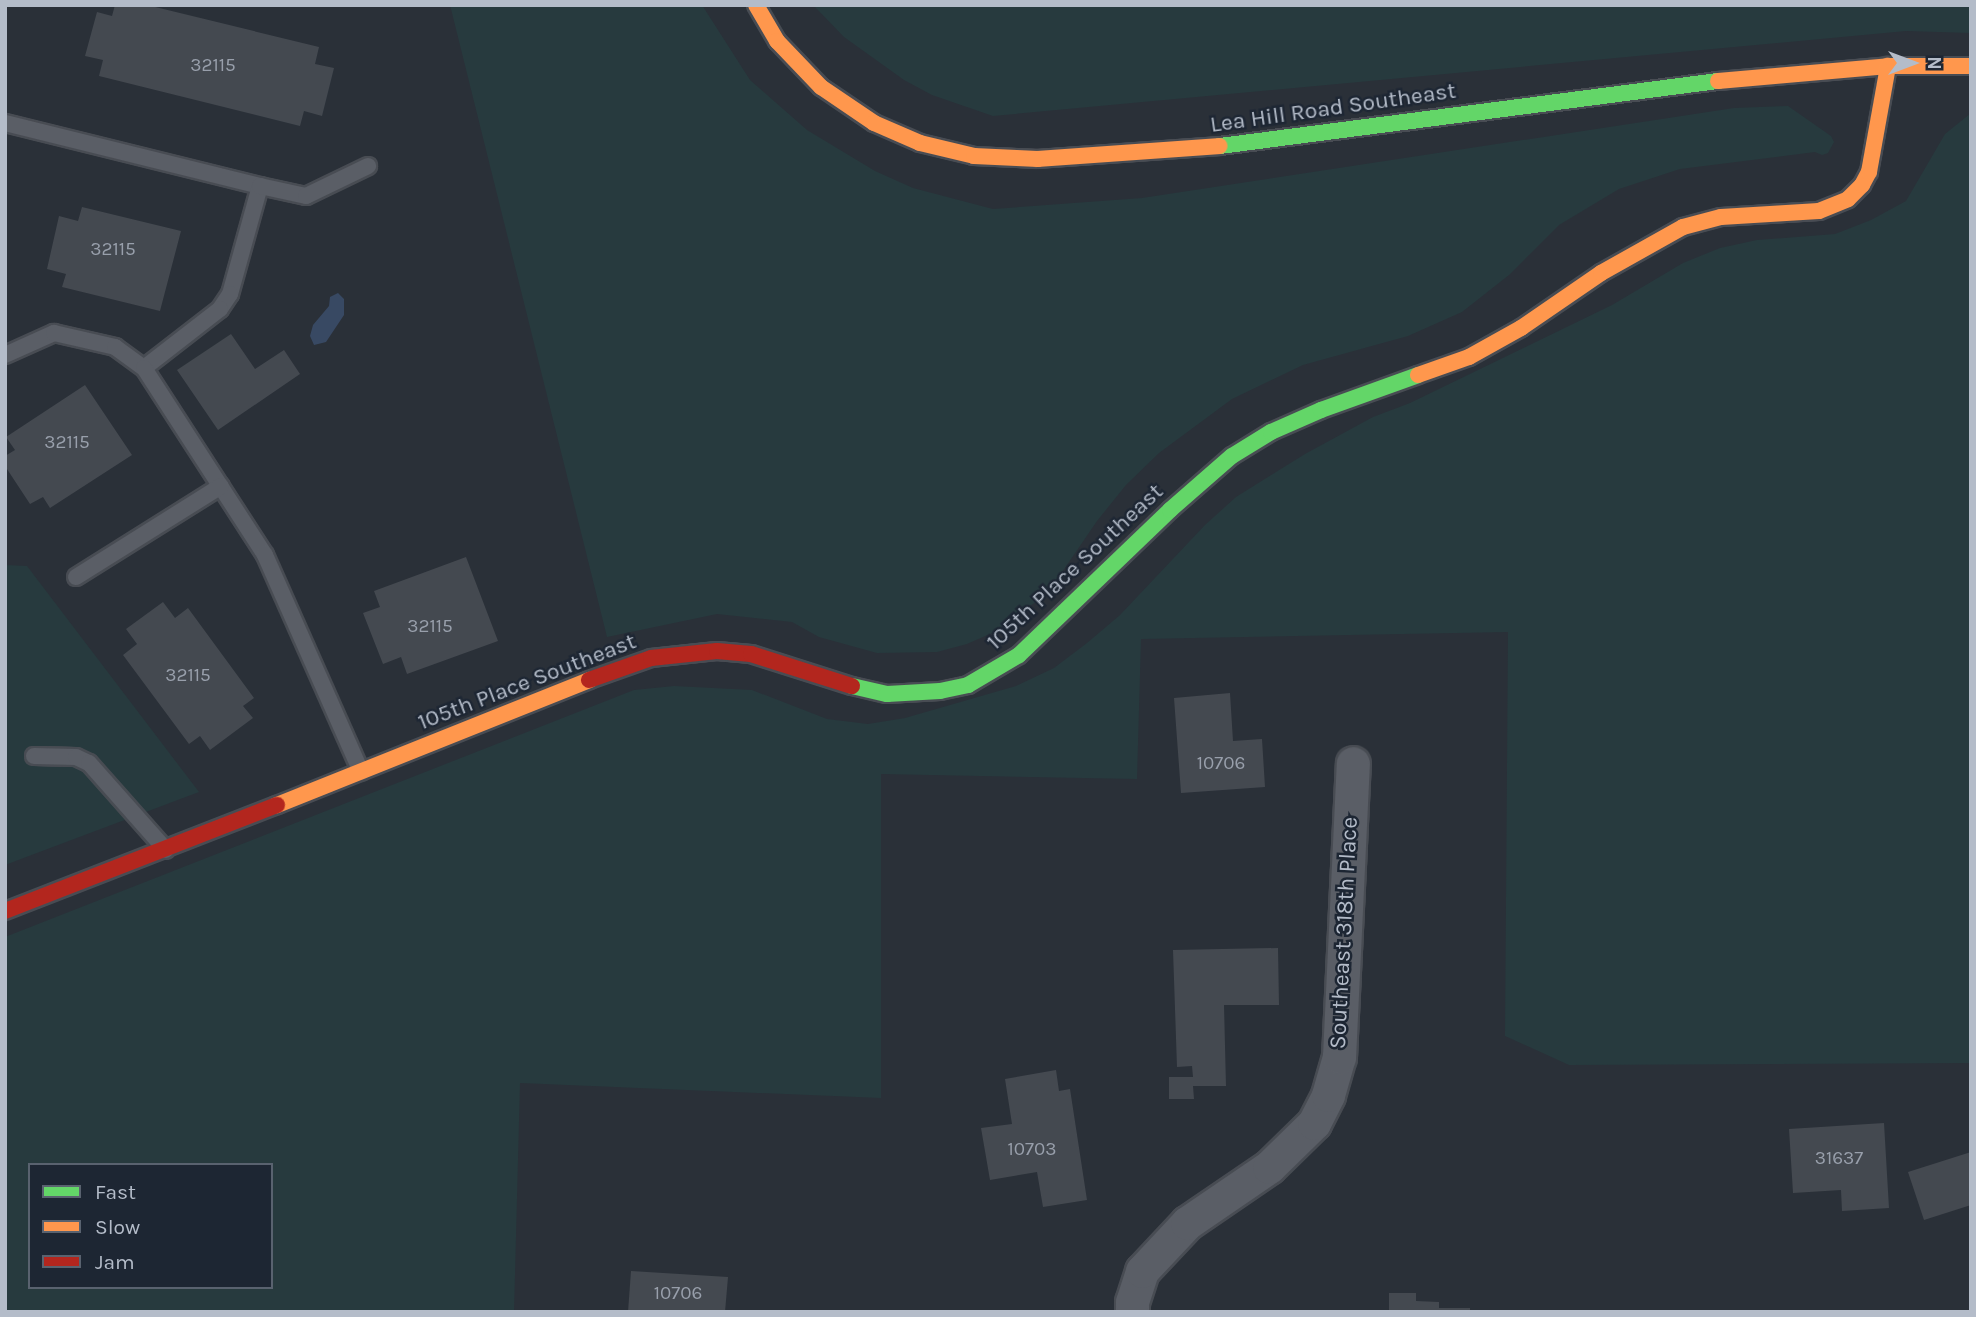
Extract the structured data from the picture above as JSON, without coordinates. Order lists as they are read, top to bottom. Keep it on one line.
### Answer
{"streets":{"street":["Lea Hill Road Southeast","105th Place Southeast","Southeast 318th Place"]},"crossings":[["Lea Hill Road Southeast","105th Place Southeast"]],"house_numbers":["32115","32115","32115","32115","32115","10706","10703","31637","10706"],"legend":["Fast","Slow","Jam"],"north":"right"}
